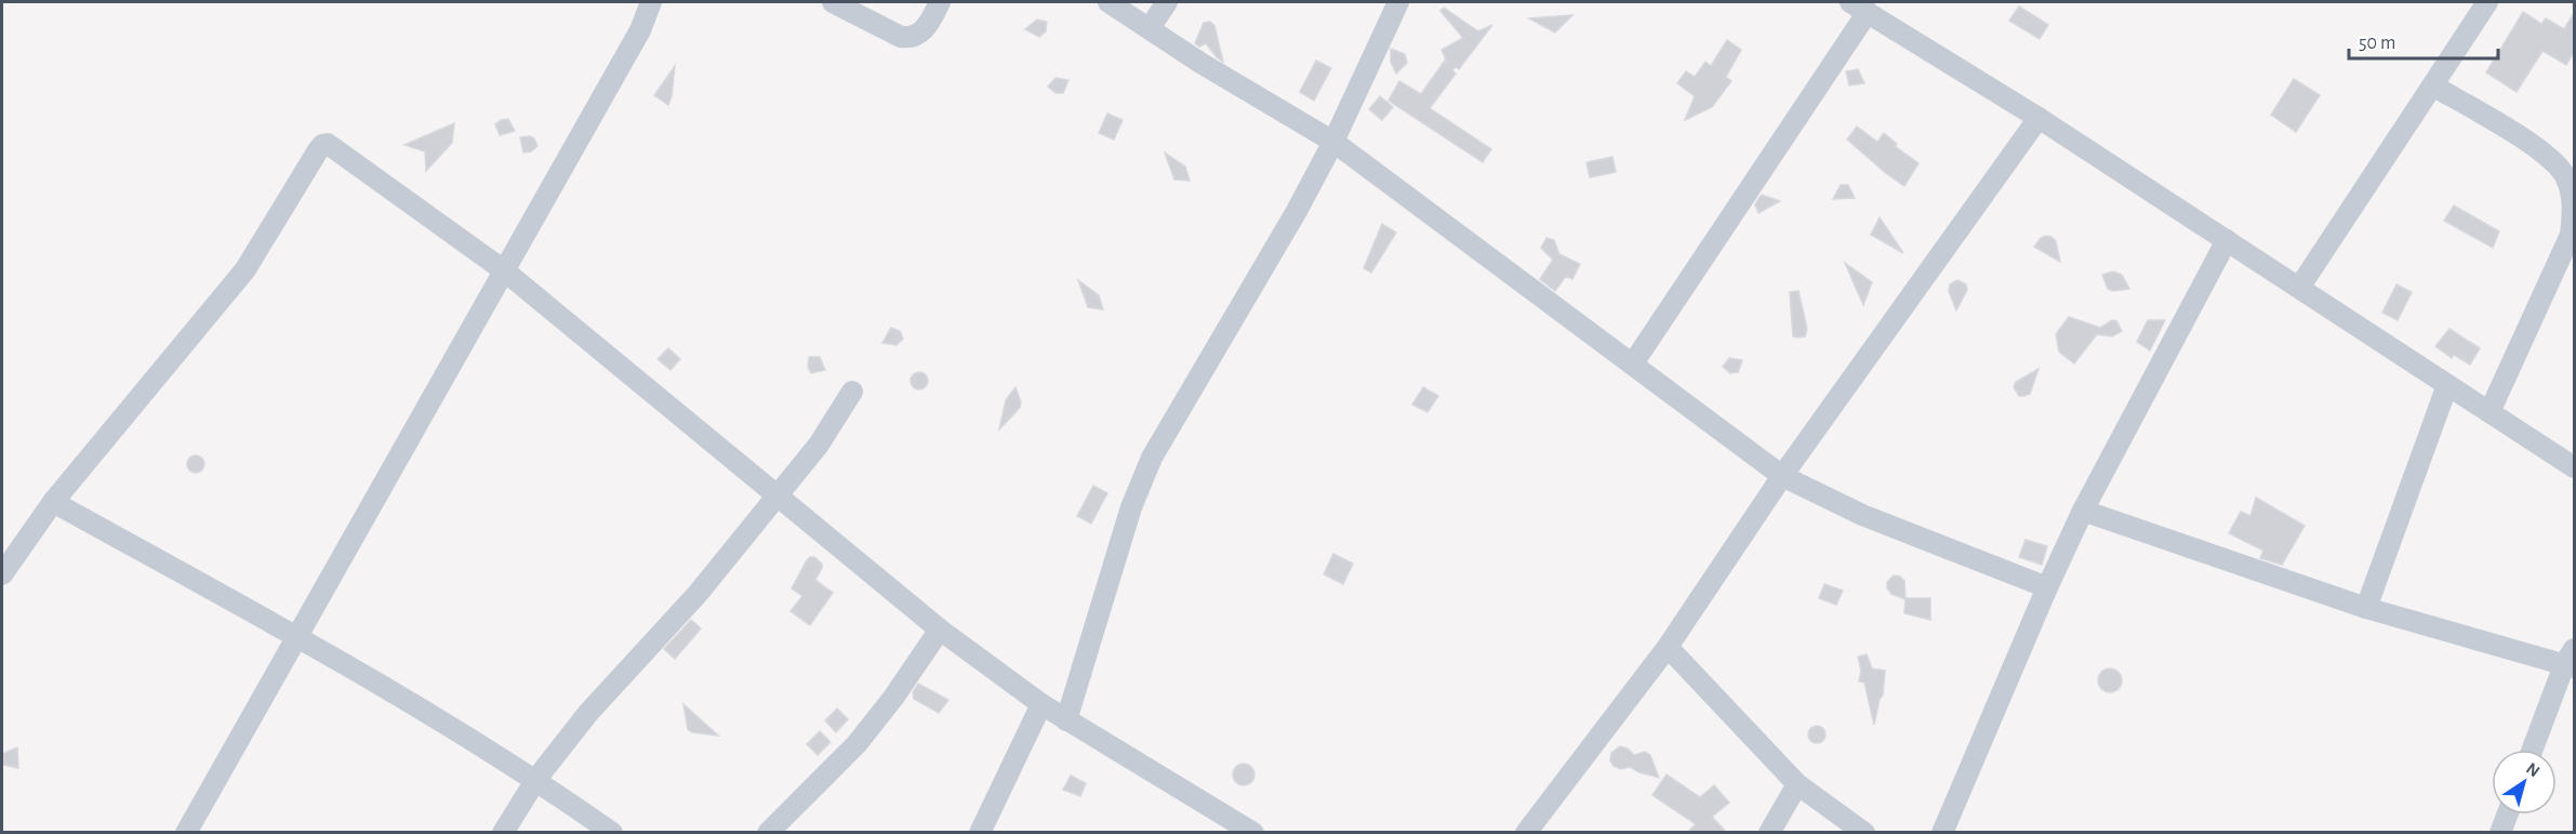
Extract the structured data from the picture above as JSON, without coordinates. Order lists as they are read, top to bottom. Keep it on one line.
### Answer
{"scale_bar":"50 m","north":"top right"}
